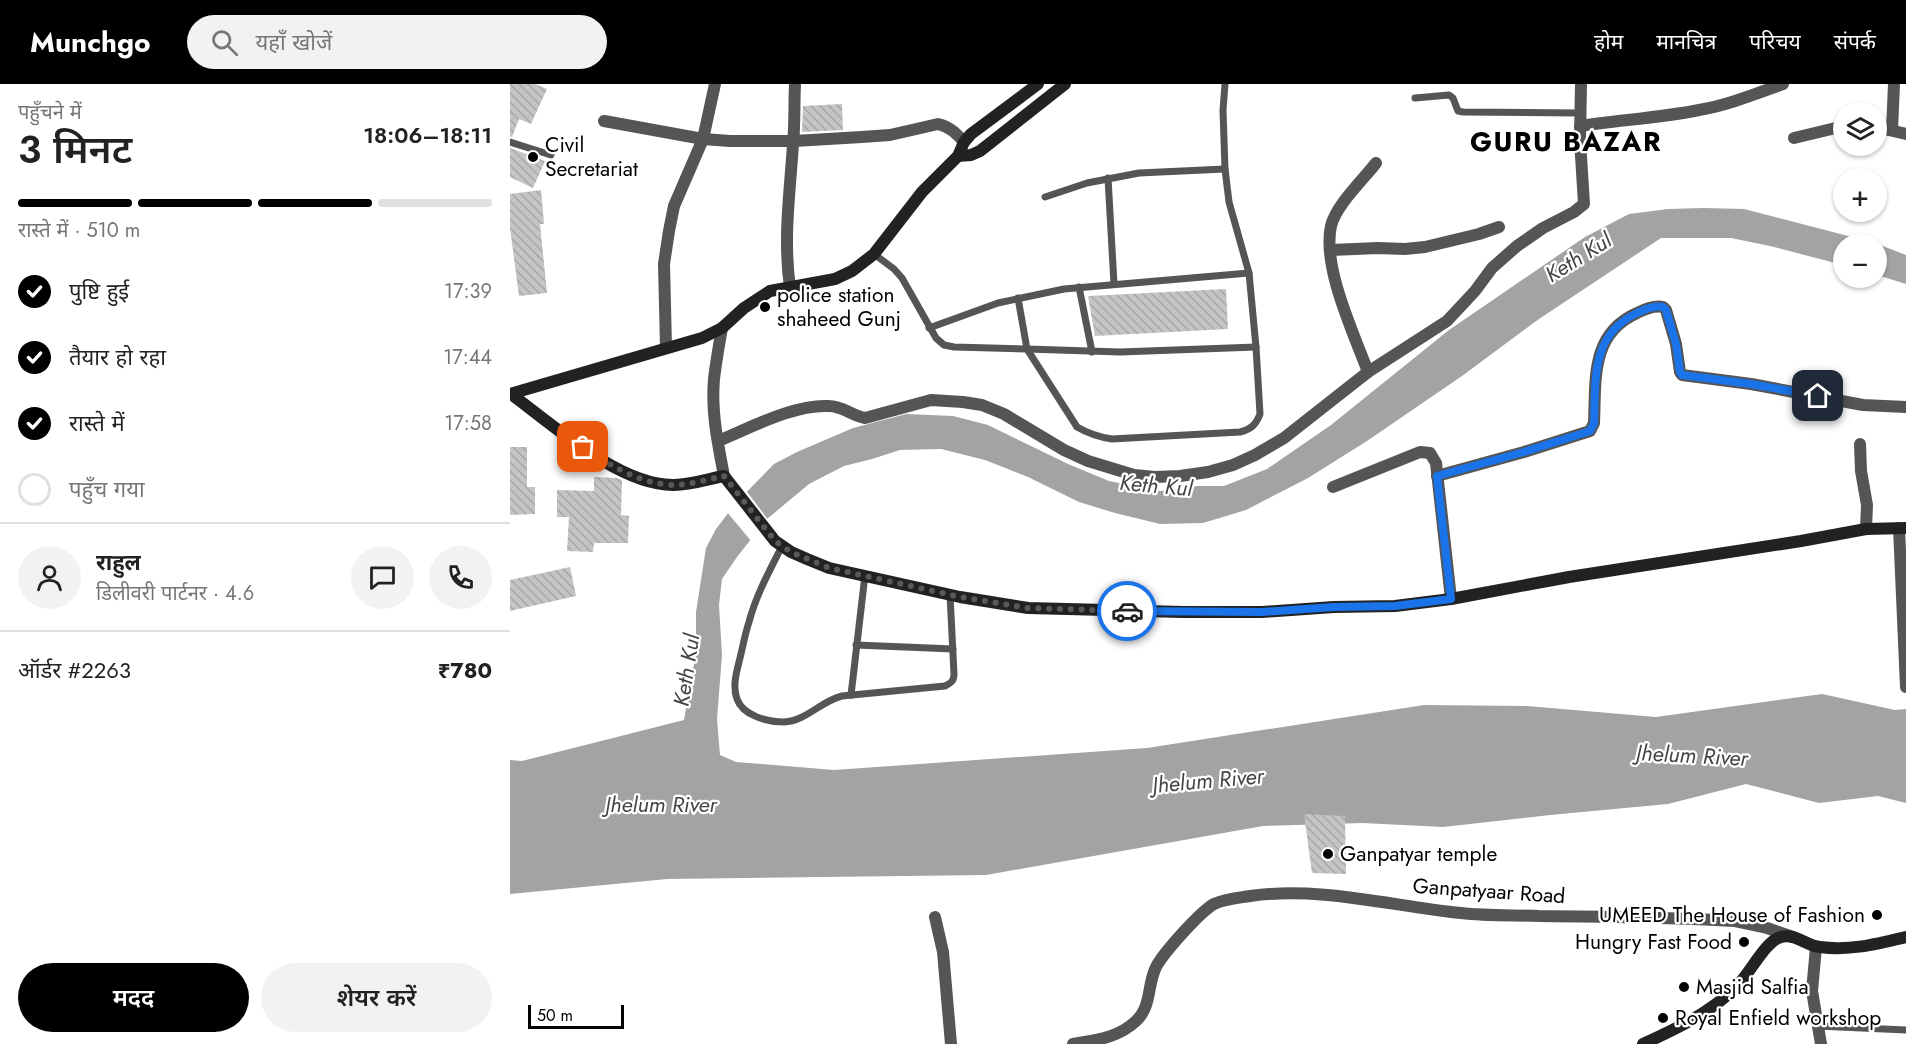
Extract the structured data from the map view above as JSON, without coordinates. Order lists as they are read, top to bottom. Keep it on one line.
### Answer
{"streets":{"street":["Ganpatyaar Road"]},"districts":["GURU BAZAR"],"water":["Keth Kul","Jhelum River"],"places":["Civil Secretariat","police station shaheed Gunj","Ganpatyar temple","UMEED The House of Fashion","Hungry Fast Food","Masjid Salfia","Royal Enfield workshop"],"scale_bar":"50 m","page":{"header":"Munchgo","search":"यहाँ खोजें","nav":["होम","मानचित्र","परिचय","संपर्क"],"heading":["3 मिनट","पहुँचने में","18:06–18:11"],"panel":["राहुल","डिलीवरी पार्टनर · 4.6","ऑर्डर #2263","₹780"],"map_buttons":["+","−"],"bar":"रास्ते में · 510 m","list":[["पुष्टि हुई","17:39"],["तैयार हो रहा","17:44"],["रास्ते में","17:58"],"पहुँच गया"],"buttons":["मदद","शेयर करें"],"scale":"50 m"}}
